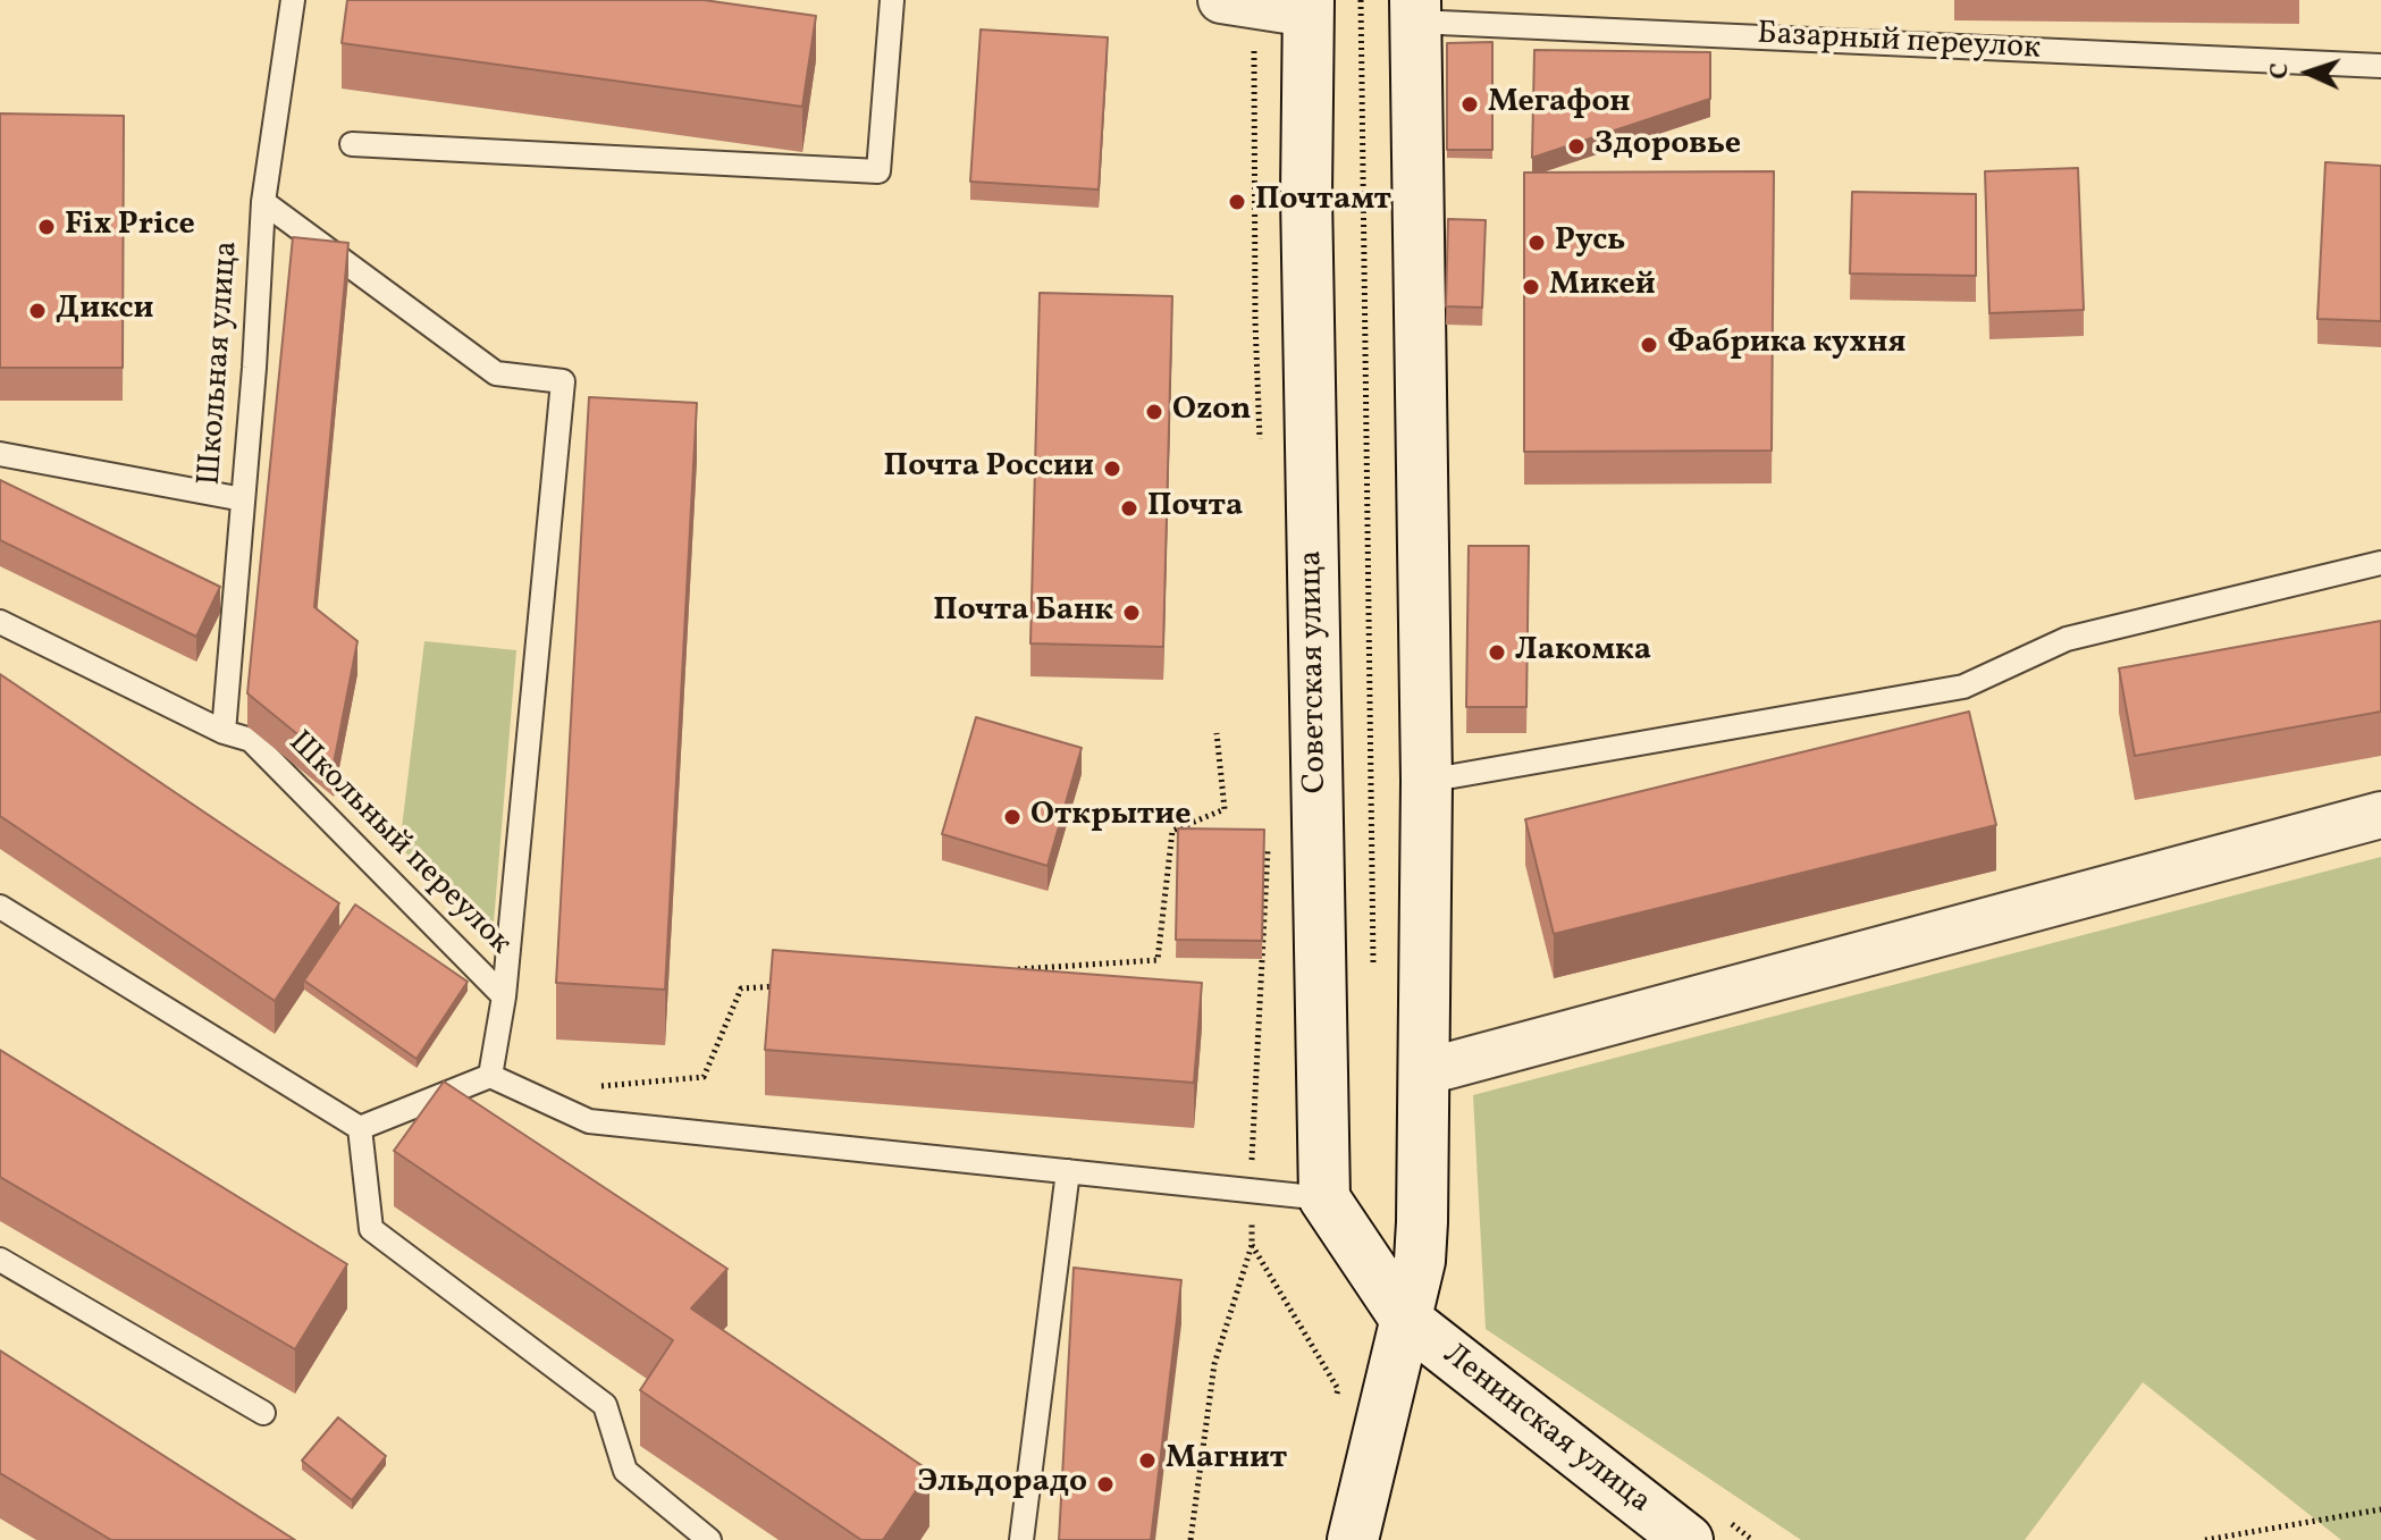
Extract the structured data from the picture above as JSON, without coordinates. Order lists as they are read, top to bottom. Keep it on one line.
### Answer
{"streets":{"main road":["Советская улица","Ленинская улица"],"lane":["Базарный переулок","Школьная улица","Школьный переулок"]},"crossings":[["Школьная улица","Школьный переулок"]],"places":["Мегафон","Здоровье","Почтамт","Fix Price","Русь","Микей","Дикси","Фабрика кухня","Ozon","Почта России","Почта","Почта Банк","Лакомка","Открытие","Магнит","Эльдорадо"],"north":"left"}
